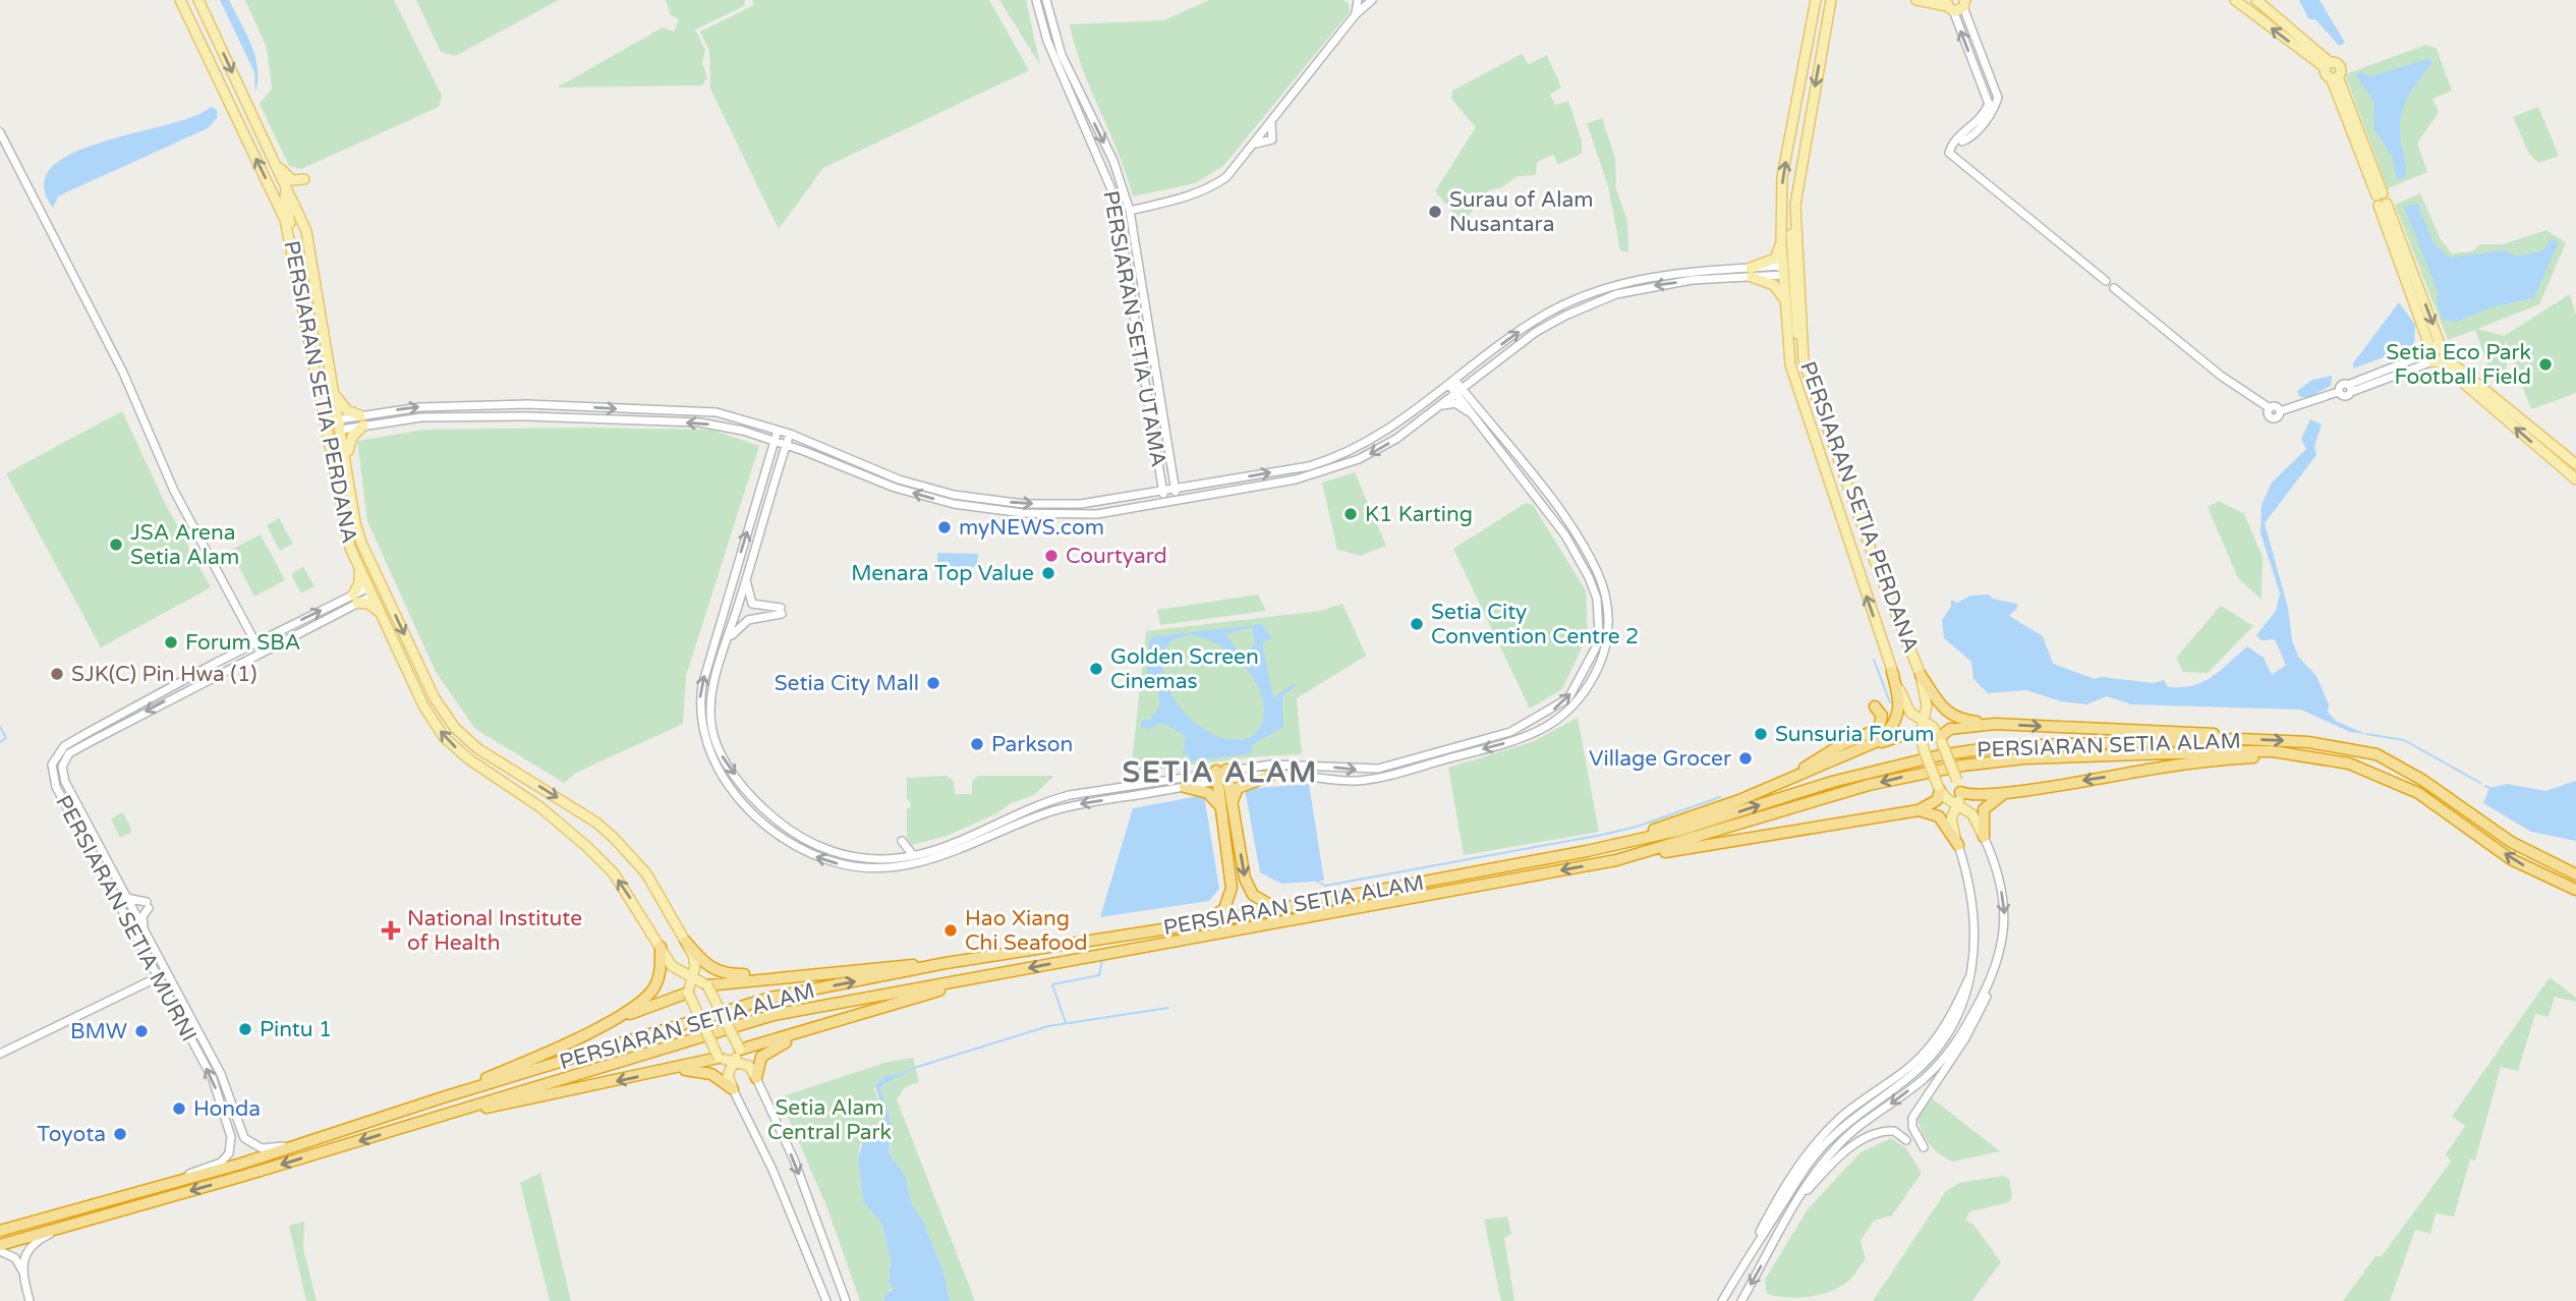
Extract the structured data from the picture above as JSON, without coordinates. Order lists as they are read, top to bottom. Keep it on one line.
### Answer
{"streets":{"highway":["PERSIARAN SETIA ALAM"],"main road":["PERSIARAN SETIA PERDANA"],"street":["PERSIARAN SETIA UTAMA","PERSIARAN SETIA MURNI"]},"crossings":[["PERSIARAN SETIA PERDANA","PERSIARAN SETIA MURNI"],["PERSIARAN SETIA ALAM","PERSIARAN SETIA MURNI"]],"districts":["SETIA ALAM"],"parks":["Setia Alam Central Park"],"places":{"other":["Surau of Alam Nusantara","Setia Eco Park Football Field","K1 Karting","myNEWS.com","JSA Arena Setia Alam","Courtyard","Menara Top Value","Setia City Convention Centre 2","Forum SBA","Golden Screen Cinemas","SJK(C) Pin Hwa (1)","Setia City Mall","Sunsuria Forum","Parkson","Village Grocer","Hao Xiang Chi Seafood","Pintu 1","BMW","Honda","Toyota"],"health":["National Institute of Health"]}}
